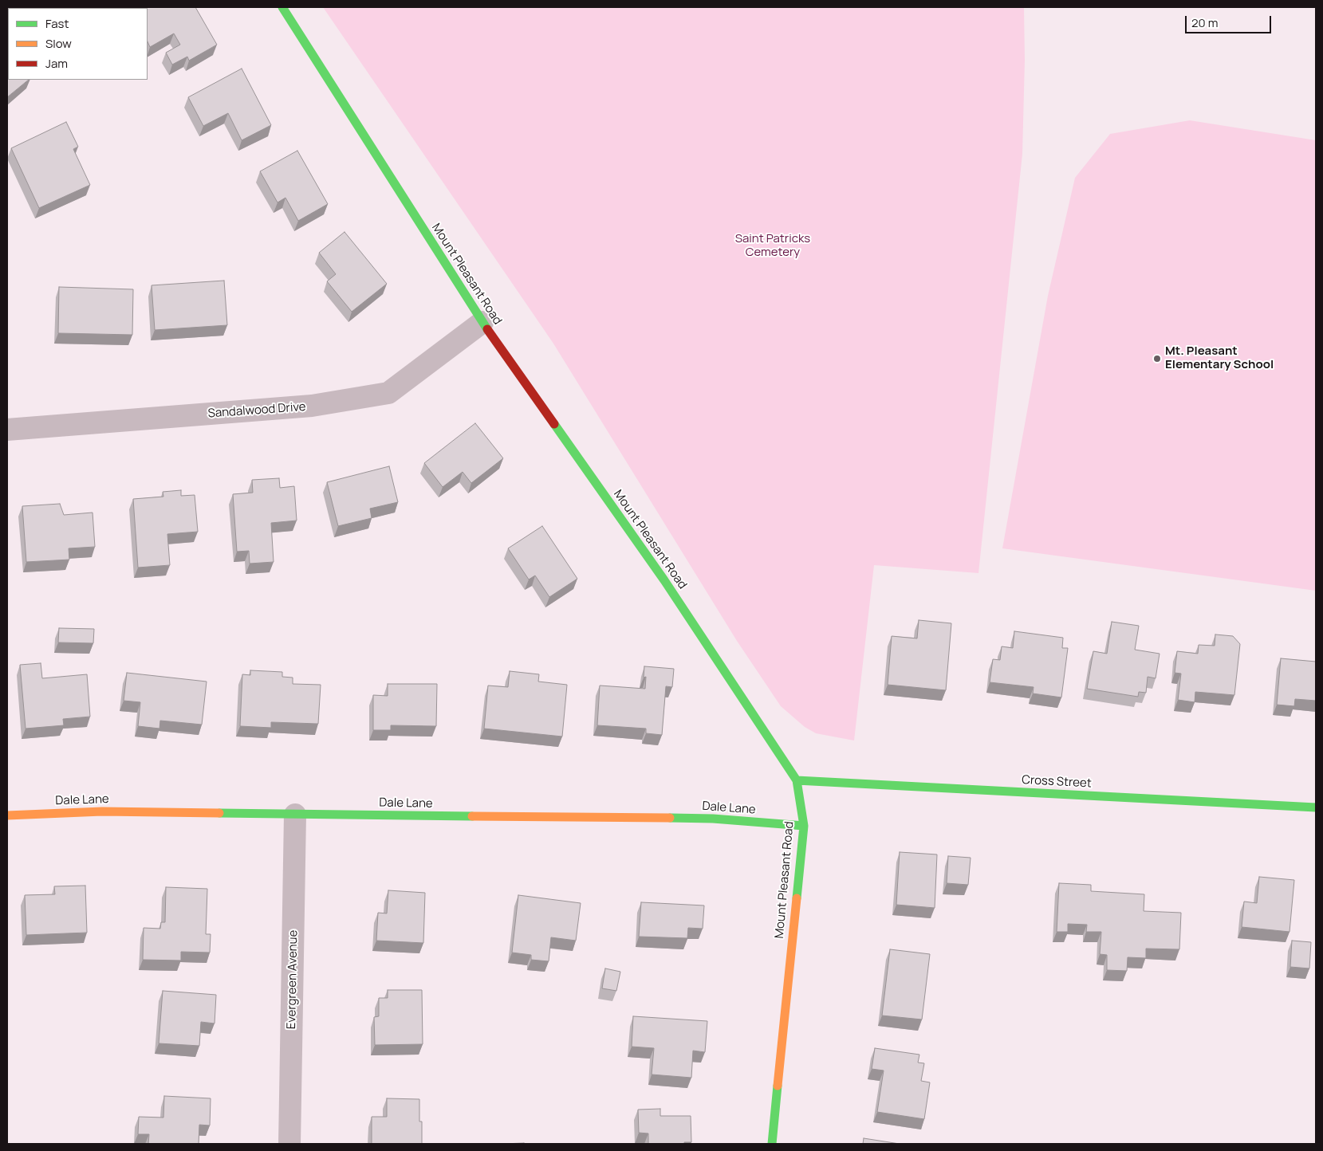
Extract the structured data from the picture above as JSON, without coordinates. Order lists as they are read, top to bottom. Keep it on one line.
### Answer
{"streets":{"street":["Mount Pleasant Road","Sandalwood Drive","Cross Street","Dale Lane","Evergreen Avenue"]},"crossings":[["Mount Pleasant Road","Sandalwood Drive"],["Mount Pleasant Road","Cross Street"],["Mount Pleasant Road","Dale Lane"],["Dale Lane","Evergreen Avenue"]],"parks":["Saint Patricks Cemetery"],"places":["Mt. Pleasant Elementary School"],"legend":["Fast","Slow","Jam"],"scale_bar":"20 m"}
